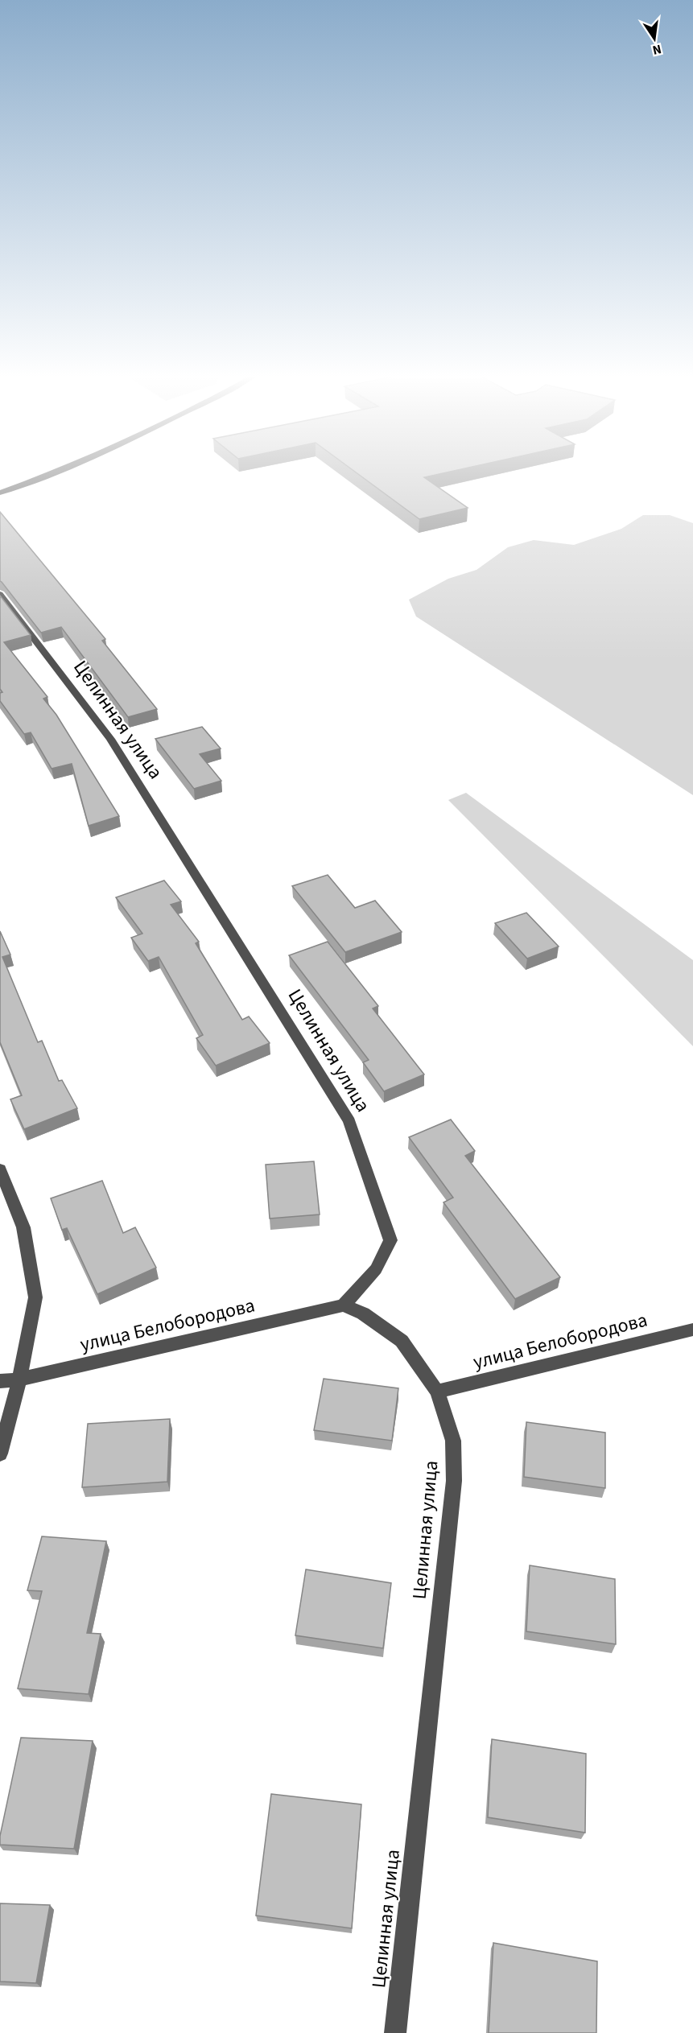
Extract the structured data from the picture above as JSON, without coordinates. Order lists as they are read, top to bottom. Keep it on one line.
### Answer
{"streets":{"street":["Целинная улица","улица Белобородова"]},"crossings":[["Целинная улица","улица Белобородова"]],"north":"bottom"}
